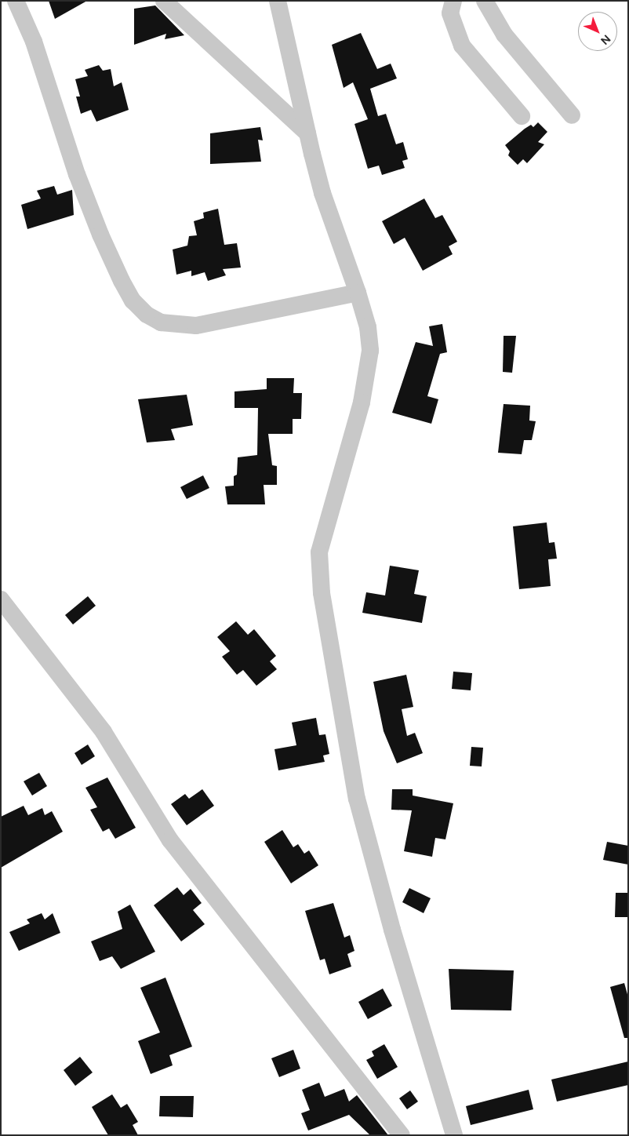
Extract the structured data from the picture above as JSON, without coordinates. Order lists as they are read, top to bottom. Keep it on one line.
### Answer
{"north":"bottom right"}
